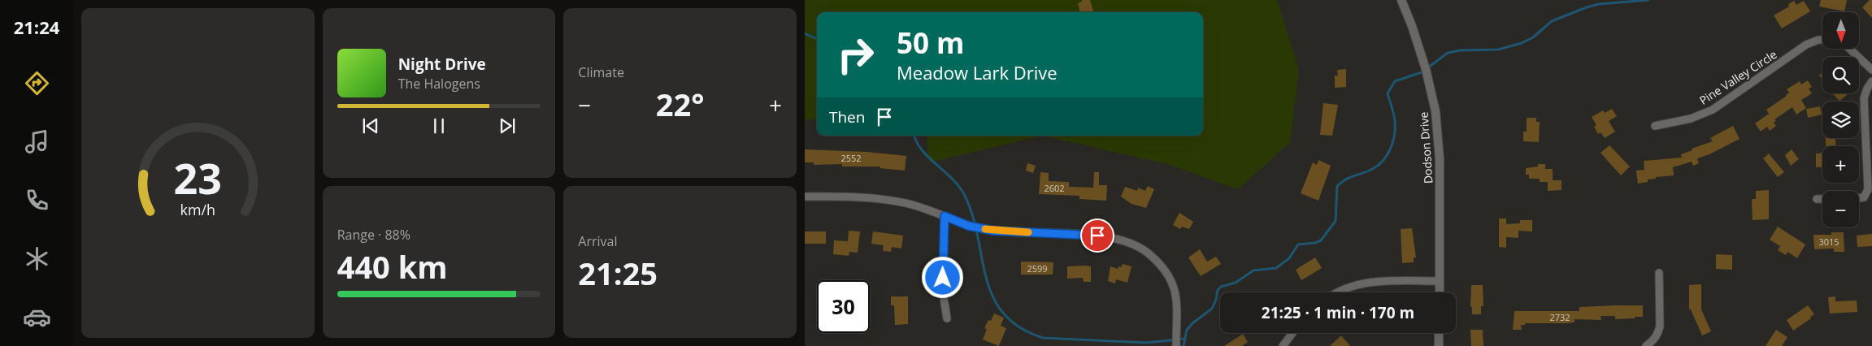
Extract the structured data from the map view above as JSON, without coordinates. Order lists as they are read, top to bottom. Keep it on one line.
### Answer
{"streets":{"street":["Pine Valley Circle","Dodson Drive"]},"house_numbers":["2552","2602","3015","2599","2732"],"north":"bottom","page":{"tabs":"21:24","tile":["Climate",["Range · 88%","440 km"],["Arrival","21:25"]],"map_buttons":["+","−"],"turn":["50 m","Meadow Lark Drive"],"song":["Night Drive","The Halogens"],"heat":["−","22°","+"],"then":"Then","limit":"30","trip":"21:25 · 1 min · 170 m","gauge":["23","km/h"]}}
